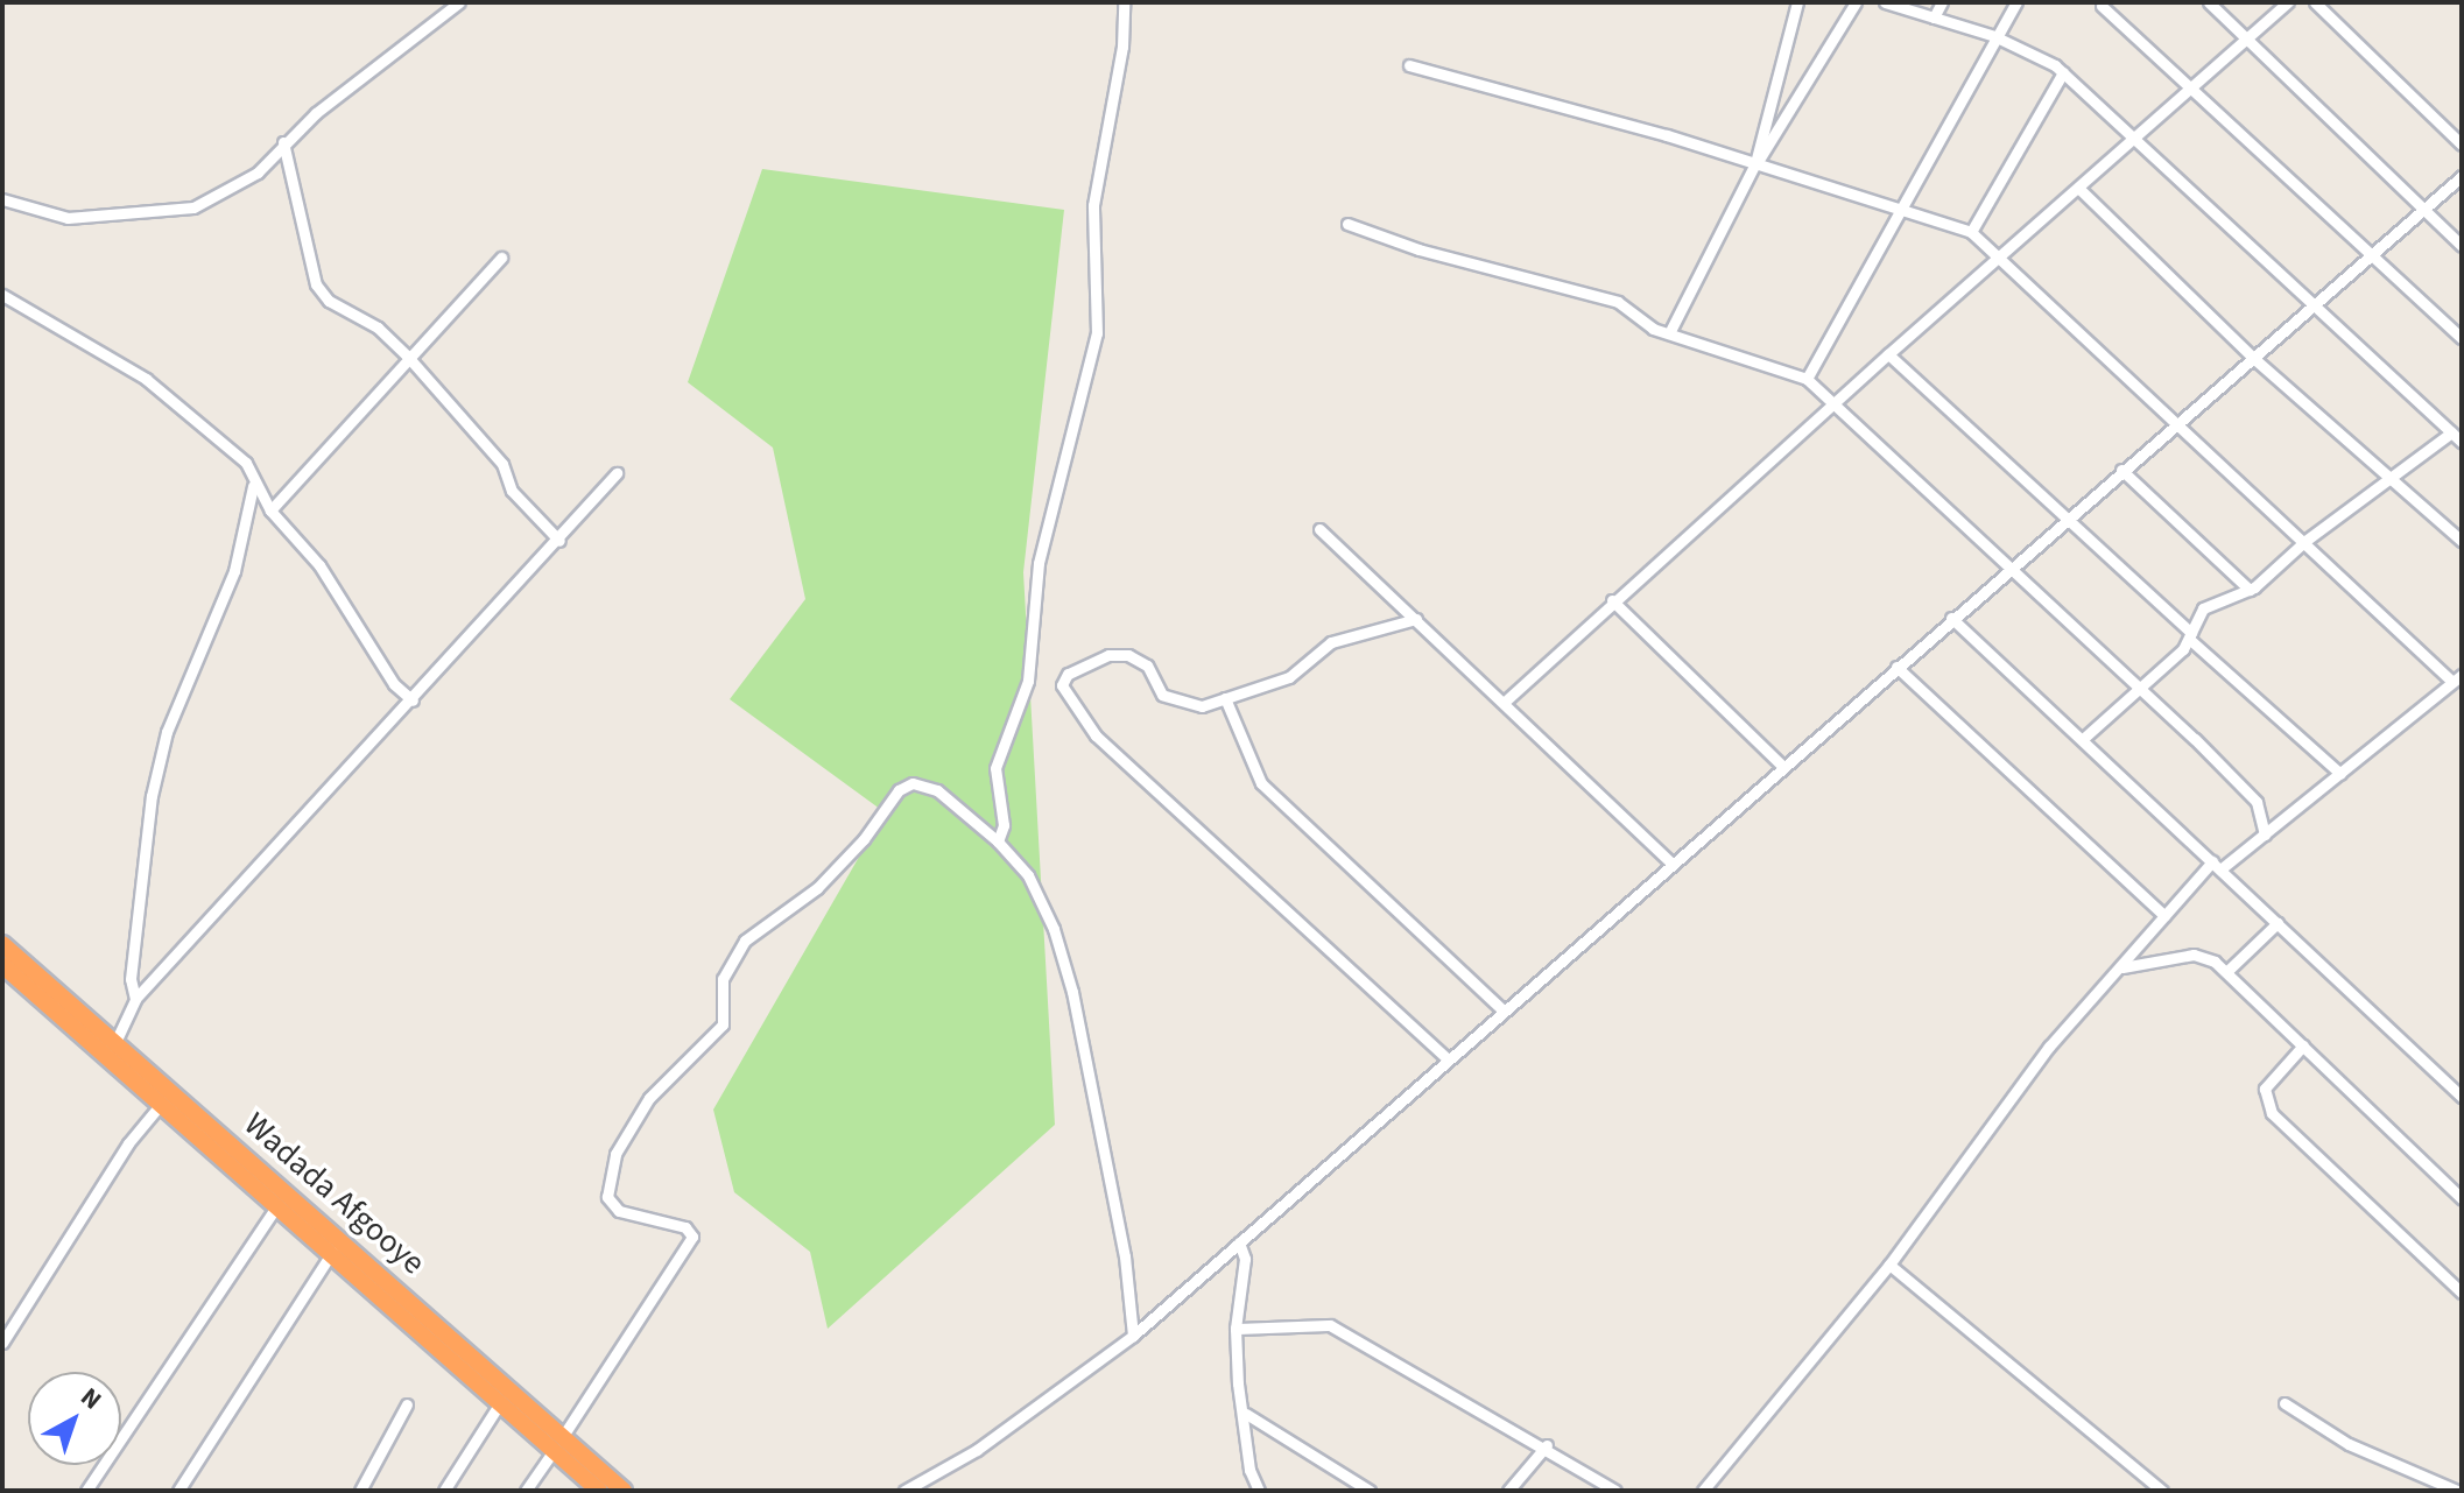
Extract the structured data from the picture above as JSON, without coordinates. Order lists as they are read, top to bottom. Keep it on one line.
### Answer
{"streets":{"highway":["Wadada Afgooye"]},"north":"top right"}
